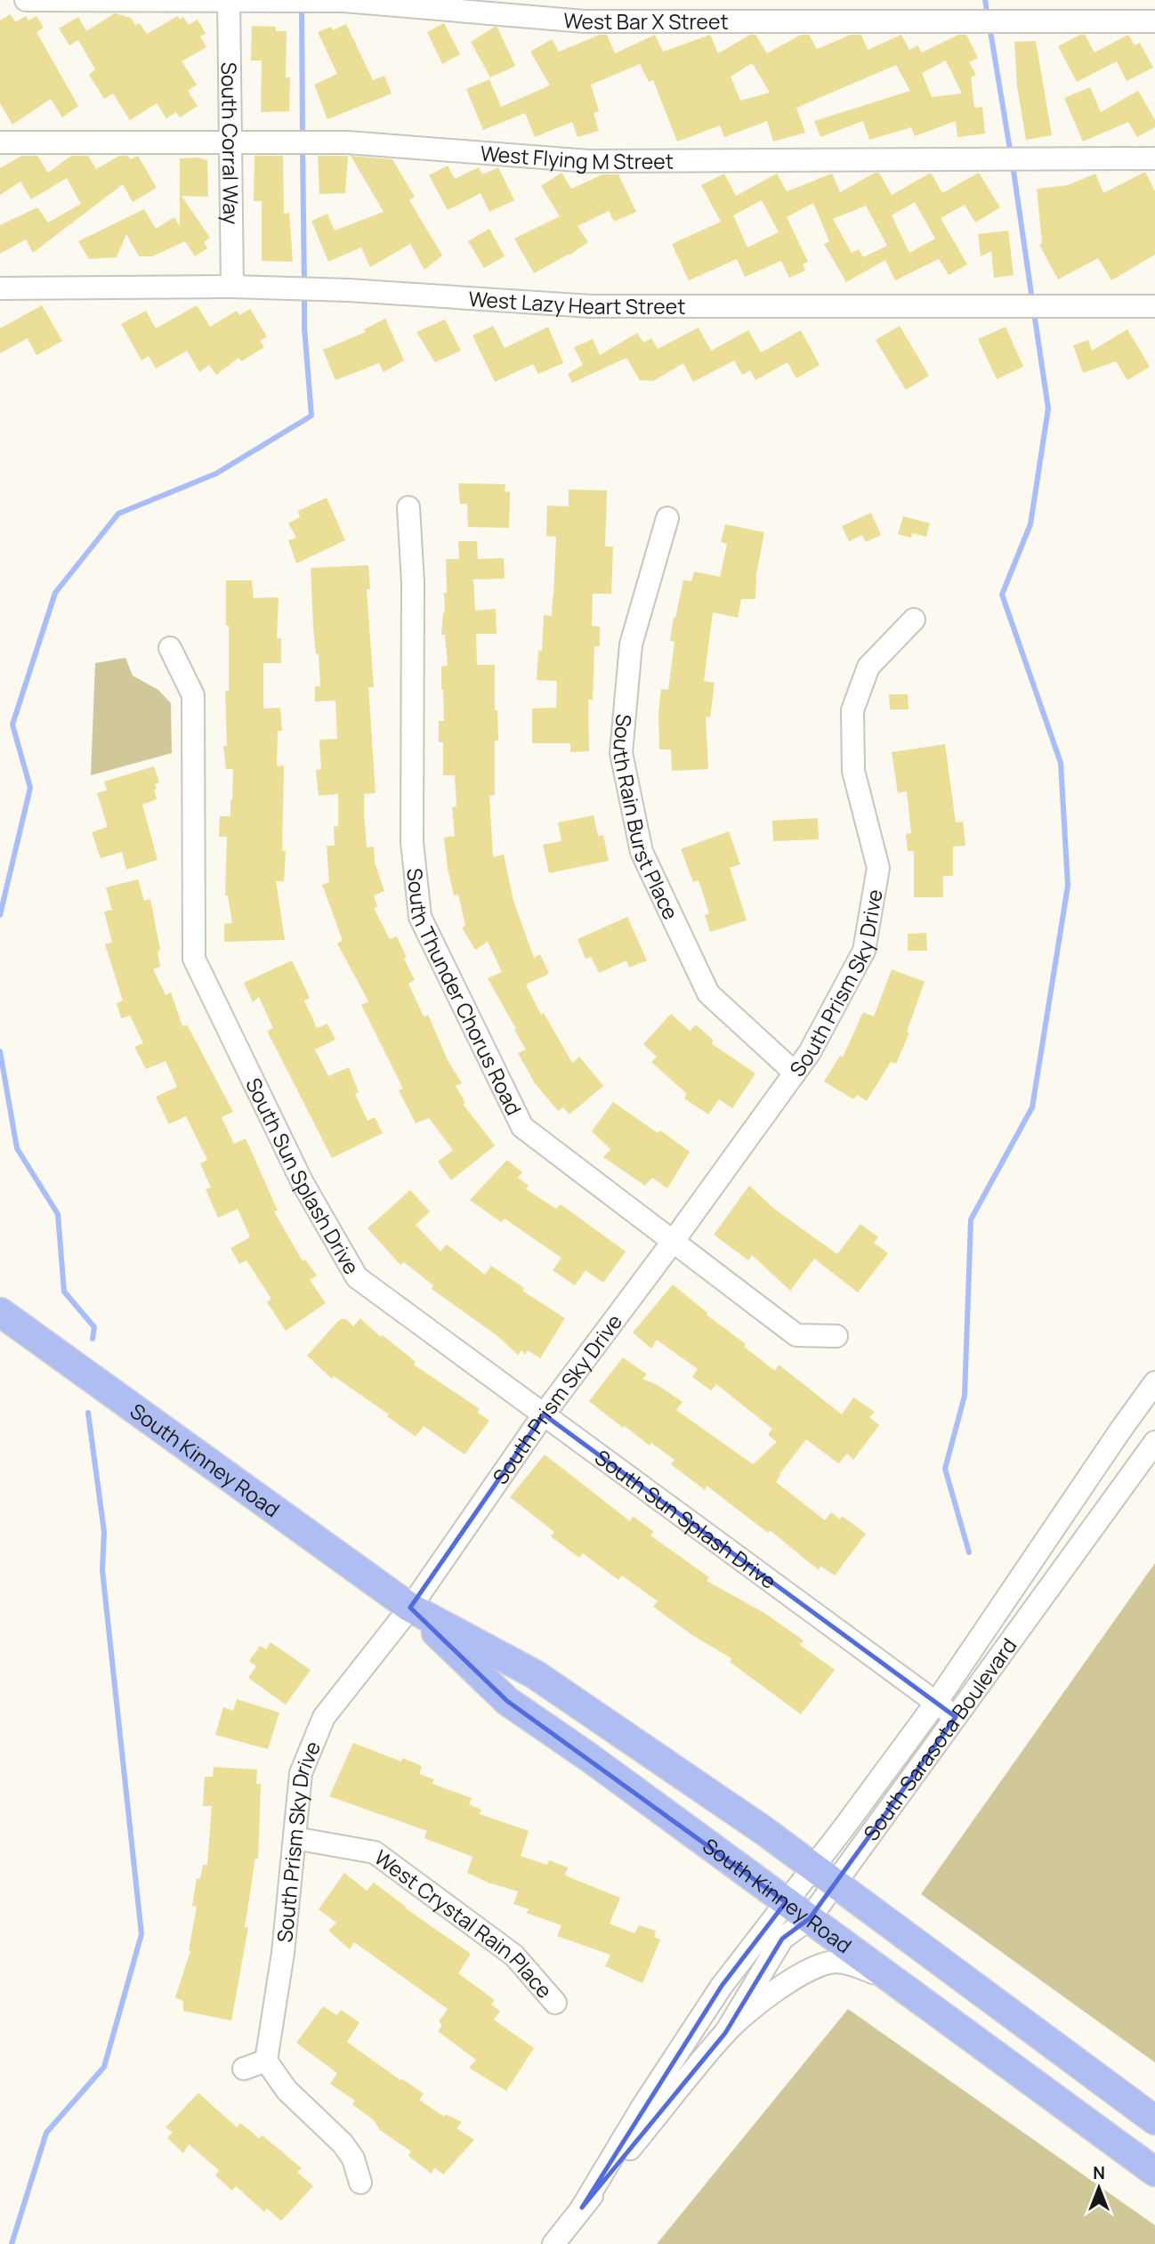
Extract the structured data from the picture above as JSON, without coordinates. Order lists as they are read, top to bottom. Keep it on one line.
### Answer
{"streets":{"main road":["South Kinney Road"],"street":["West Bar X Street","South Corral Way","West Flying M Street","West Lazy Heart Street","South Rain Burst Place","South Prism Sky Drive","South Thunder Chorus Road","South Sun Splash Drive","South Sarasota Boulevard","West Crystal Rain Place"]},"crossings":[["West Bar X Street","South Corral Way"],["South Corral Way","West Flying M Street"],["South Corral Way","West Lazy Heart Street"],["South Rain Burst Place","South Prism Sky Drive"],["South Prism Sky Drive","South Thunder Chorus Road"],["South Prism Sky Drive","South Sun Splash Drive"],["South Prism Sky Drive","South Kinney Road"],["South Prism Sky Drive","West Crystal Rain Place"],["South Sun Splash Drive","South Sarasota Boulevard"],["South Kinney Road","South Sarasota Boulevard"]],"north":"top"}
